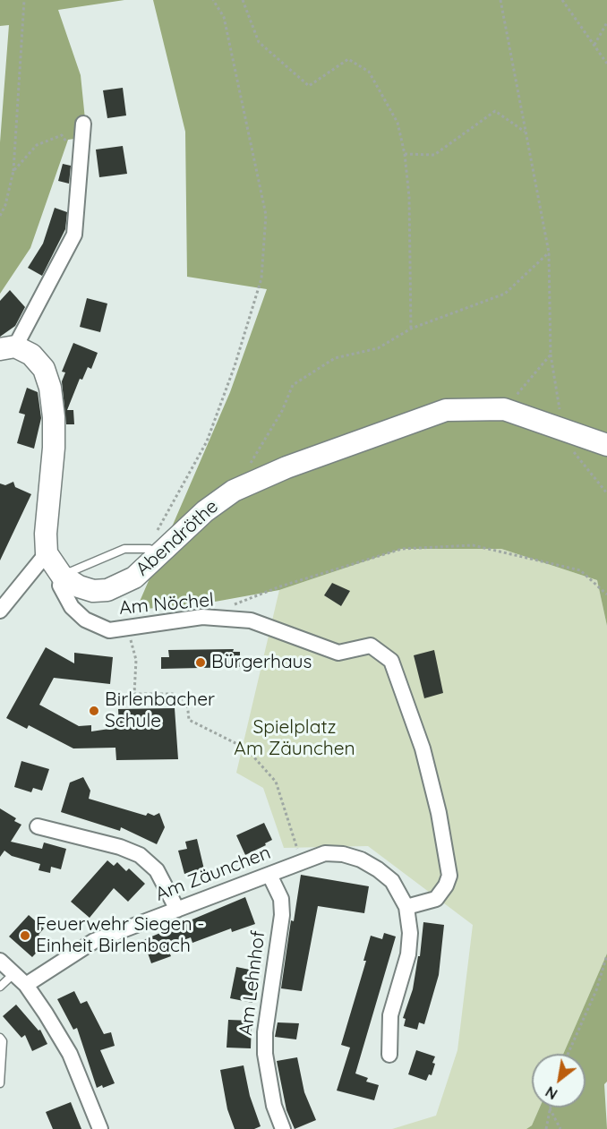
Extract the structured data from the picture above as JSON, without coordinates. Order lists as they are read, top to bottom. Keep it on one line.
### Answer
{"streets":{"street":["Abendröthe","Am Nöchel","Am Zäunchen","Am Lehnhof"]},"crossings":[["Abendröthe","Am Nöchel"],["Am Nöchel","Am Zäunchen"],["Am Zäunchen","Am Lehnhof"]],"parks":["Spielplatz Am Zäunchen"],"places":["Bürgerhaus","Birlenbacher Schule","Feuerwehr Siegen - Einheit Birlenbach"],"north":"bottom left"}
